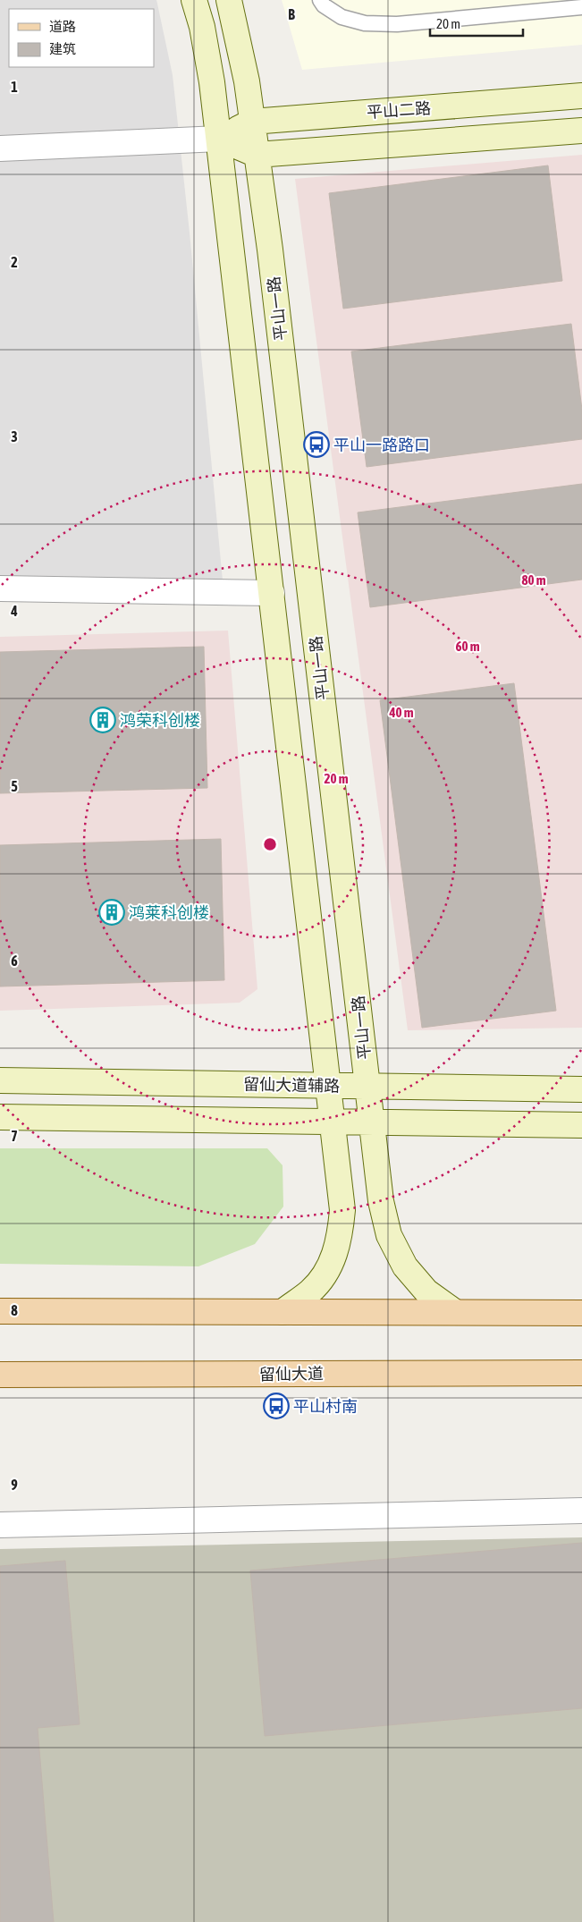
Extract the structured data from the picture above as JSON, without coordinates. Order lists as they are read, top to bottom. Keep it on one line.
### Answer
{"streets":{"main road":["留仙大道"],"street":["平山二路","平山一路","留仙大道辅路"]},"crossings":[["平山二路","平山一路"],["平山一路","留仙大道辅路"]],"places":{"bus stop":["平山一路路口","平山村南"],"building":["鸿荣科创楼","鸿莱科创楼"]},"legend":["道路","建筑"],"scale_bar":"20 m","grid":{"columns":["B"],"rows":["1","2","3","4","5","6","7","8","9"]},"rings":["80 m","60 m","40 m","20 m"]}
